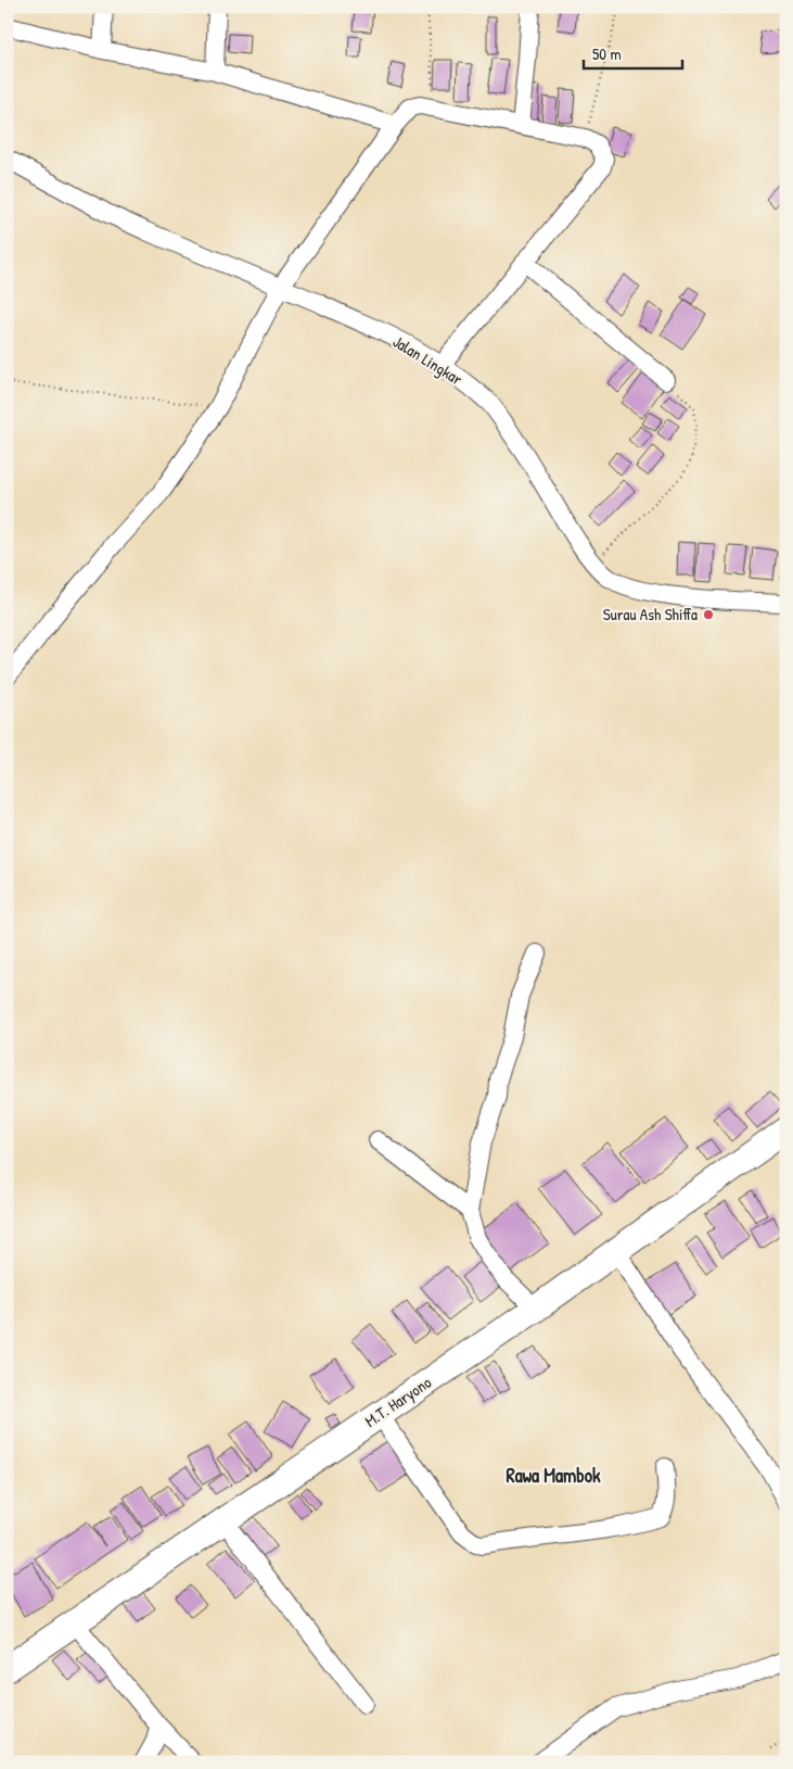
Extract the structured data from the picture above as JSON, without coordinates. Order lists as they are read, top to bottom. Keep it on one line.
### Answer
{"streets":{"highway":["M.T. Haryono"],"street":["Jalan Lingkar"]},"districts":["Rawa Mambok"],"places":["Surau Ash Shiffa"],"scale_bar":"50 m"}
